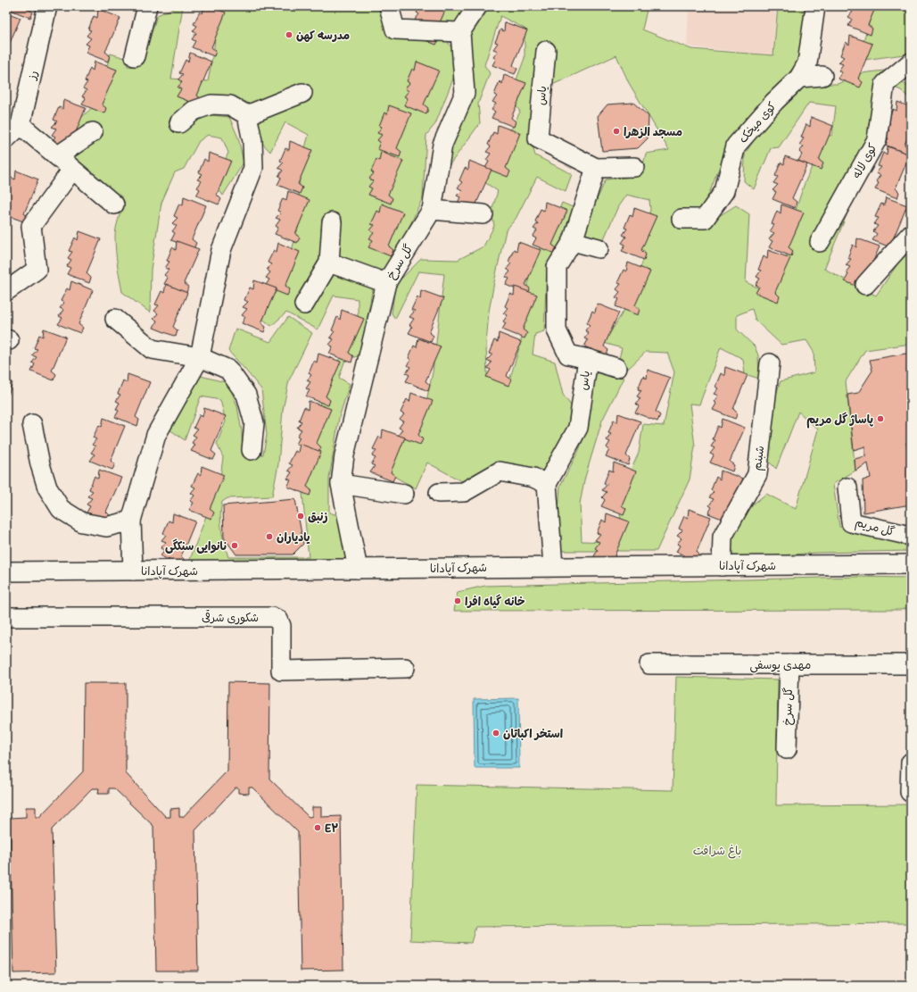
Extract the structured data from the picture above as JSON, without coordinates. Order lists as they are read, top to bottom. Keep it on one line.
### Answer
{"streets":{"street":["رز","یاس","کوی میخک","کوی لاله","گل سرخ","شبنم","گل مریم","شهرک آپادانا","شکوری شرقی","مهدی یوسفی"]},"crossings":[["گل سرخ","شهرک آپادانا"],["گل سرخ","مهدی یوسفی"],["شبنم","شهرک آپادانا"]],"parks":["باغ شرافت"],"places":["مدرسه کهن","مسجد الزهرا","پاساژ گل مریم","زنبق","یادیاران","نانوایی سنکگی","خانه گیاه افرا","استخر اکباتان","E۲"]}
